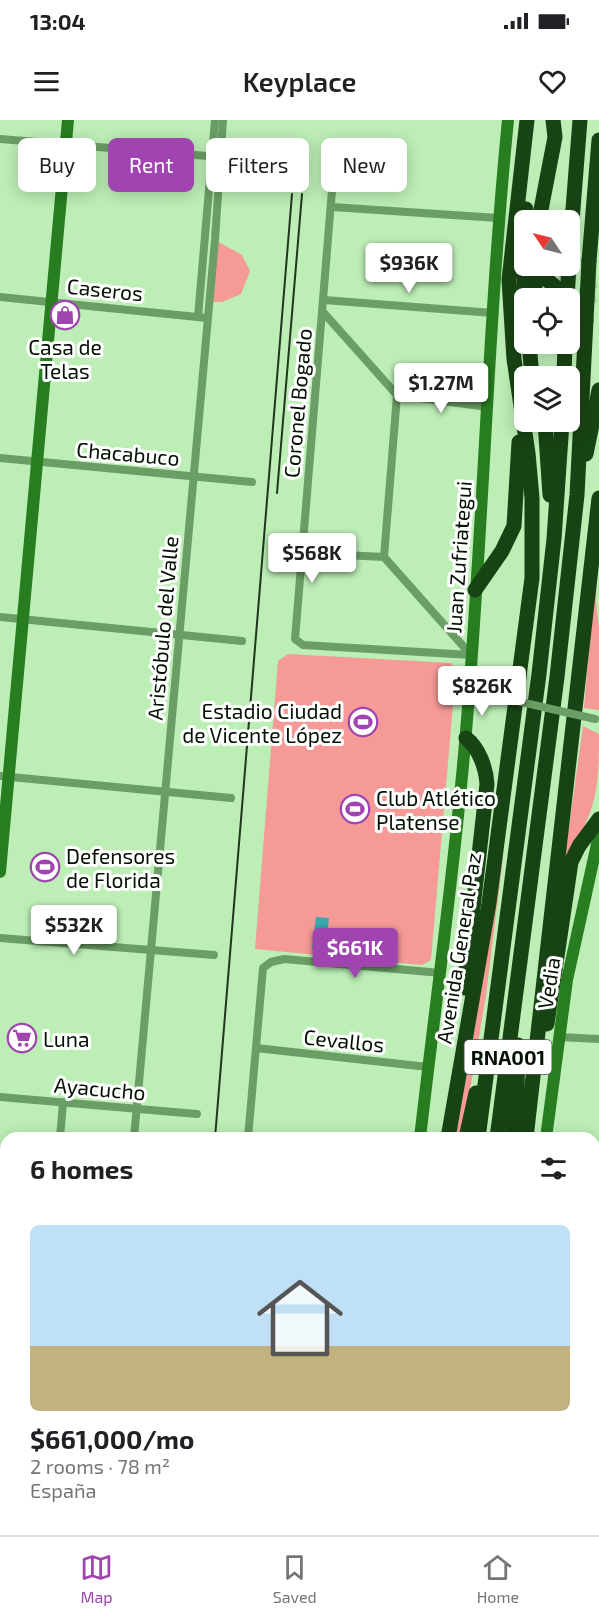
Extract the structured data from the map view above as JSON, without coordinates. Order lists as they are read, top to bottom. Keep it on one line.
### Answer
{"streets":{"highway":["Avenida General Paz","RNA001"],"street":["Caseros","Coronel Bogado","Chacabuco","Juan Zufriategui","Aristóbulo del Valle","Vedia","Cevallos","Ayacucho"]},"crossings":[["Caseros","Aristóbulo del Valle"],["Coronel Bogado","Juan Zufriategui"],["Chacabuco","Aristóbulo del Valle"],["Juan Zufriategui","Cevallos"],["Aristóbulo del Valle","Ayacucho"]],"places":{"shop":["Casa de Telas"],"sports":["Estadio Ciudad de Vicente López","Club Atlético Platense","Defensores de Florida"],"supermarket":["Luna"]},"north":"top left","page":{"status":"13:04","header":"Keyplace","chip":["Buy","Rent","Filters","New"],"price":["$936K","$1.27M","$568K","$826K","$532K","$661K"],"heading":"6 homes","list":[{"name":"$661,000/mo","note":"2 rooms · 78 m² · España"}],"tabs":["Map","Saved","Home"]}}
